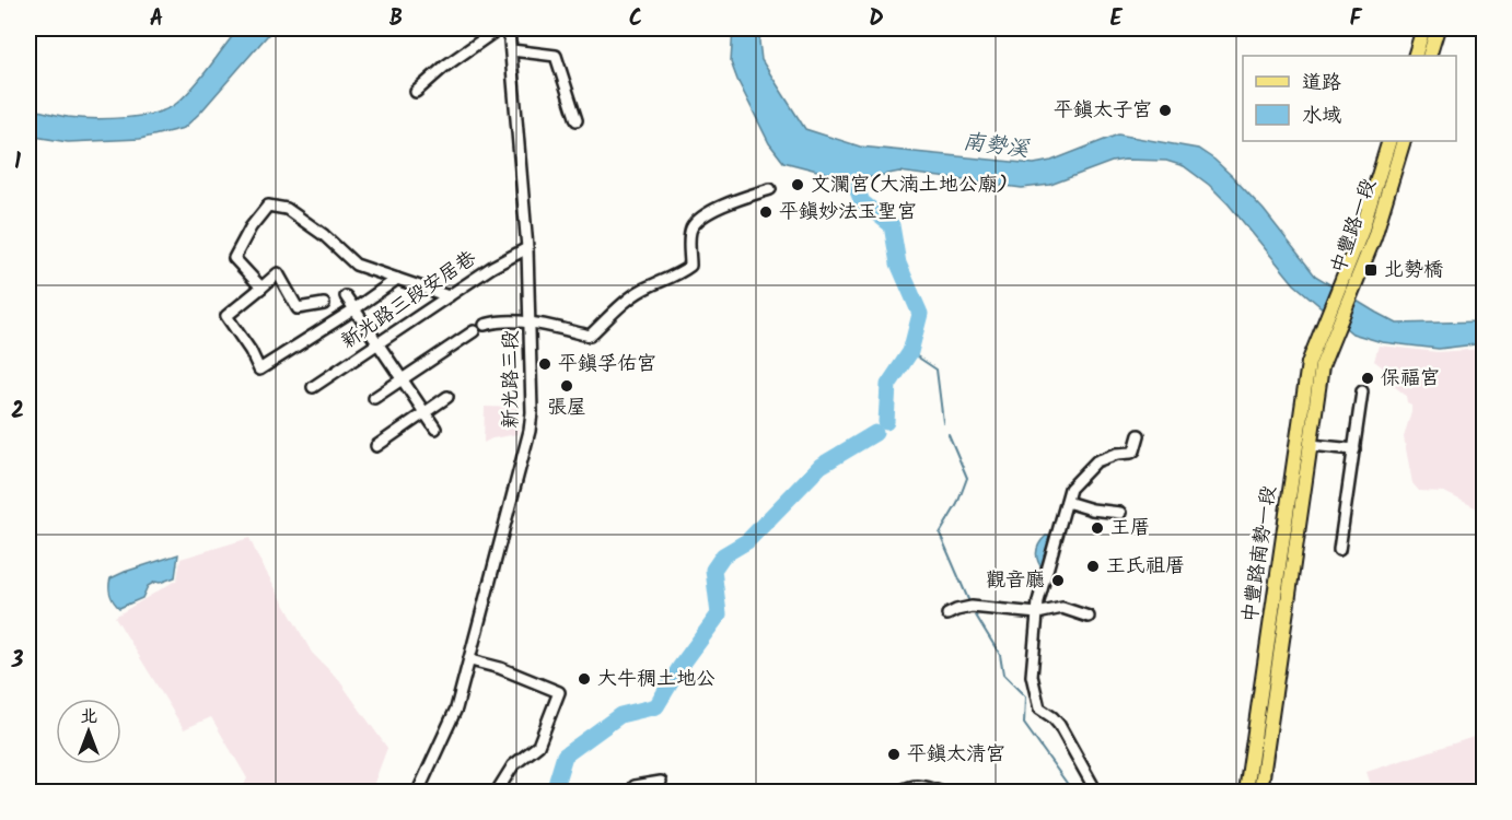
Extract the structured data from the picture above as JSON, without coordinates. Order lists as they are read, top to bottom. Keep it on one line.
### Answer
{"streets":{"main road":["中豐路一段","中豐路南勢一段"],"street":["新光路三段安居巷","新光路三段"]},"crossings":[["新光路三段安居巷","新光路三段"]],"water":["南勢溪"],"places":{"other":["平鎮太子宮","文瀾宮(大湳土地公廟)","平鎮妙法玉聖宮","平鎮孚佑宮","保福宮","張屋","王厝","王氏祖厝","觀音廳","大牛稠土地公","平鎮太清宮"],"transit":["北勢橋"]},"legend":["道路","水域"],"north":"top","grid":{"columns":["A","B","C","D","E","F"],"rows":["1","2","3"]}}
